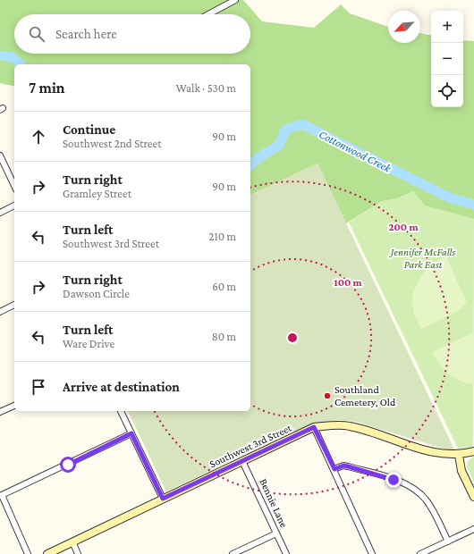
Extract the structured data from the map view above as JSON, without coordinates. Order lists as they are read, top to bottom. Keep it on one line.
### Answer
{"streets":{"street":["Southwest 3rd Street","Bennie Lane"]},"crossings":[["Southwest 3rd Street","Bennie Lane"]],"water":["Cottonwood Creek"],"parks":["Jennifer McFalls Park East"],"places":["Southland Cemetery, Old"],"north":"bottom left","page":{"map_buttons":["+","−"],"search":"Search here","heading":["7 min","Walk · 530 m"],"list":[["Continue","Southwest 2nd Street","90 m"],["Turn right","Gramley Street","90 m"],["Turn left","Southwest 3rd Street","210 m"],["Turn right","Dawson Circle","60 m"],["Turn left","Ware Drive","80 m"],"Arrive at destination"]},"rings":["200 m","100 m"]}
